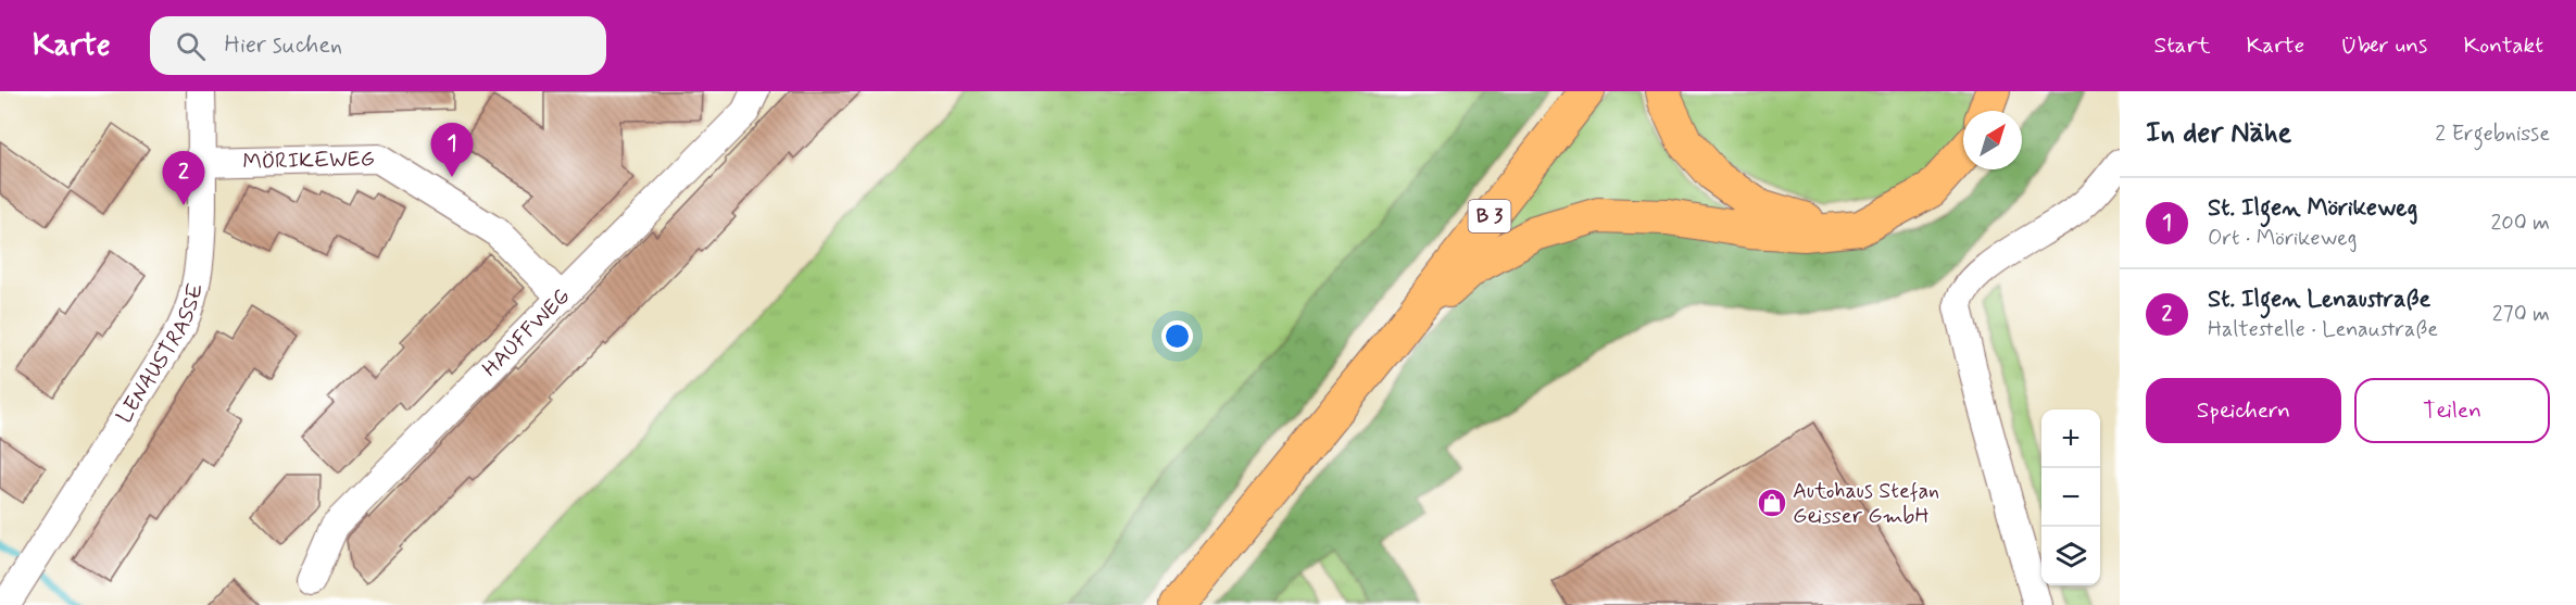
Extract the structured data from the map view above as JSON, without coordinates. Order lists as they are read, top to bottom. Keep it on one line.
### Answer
{"streets":{"main road":["B 3"],"street":["MÖRIKEWEG","HAUFFWEG","LENAUSTRASSE"]},"crossings":[["MÖRIKEWEG","HAUFFWEG"],["MÖRIKEWEG","LENAUSTRASSE"]],"places":{"shop":["Autohaus Stefan Geisser GmbH"]},"north":"top right","page":{"header":"Karte","search":"Hier suchen","nav":["Start","Karte","Über uns","Kontakt"],"heading":["In der Nähe","2 Ergebnisse"],"pins":["1","2"],"list":[{"mark":"1","name":"St. Ilgen Mörikeweg","note":"Ort · Mörikeweg","value":"200 m"},{"mark":"2","name":"St. Ilgen Lenaustraße","note":"Haltestelle · Lenaustraße","value":"270 m"}],"buttons":["Speichern","Teilen"],"map_buttons":["+","−"]}}
